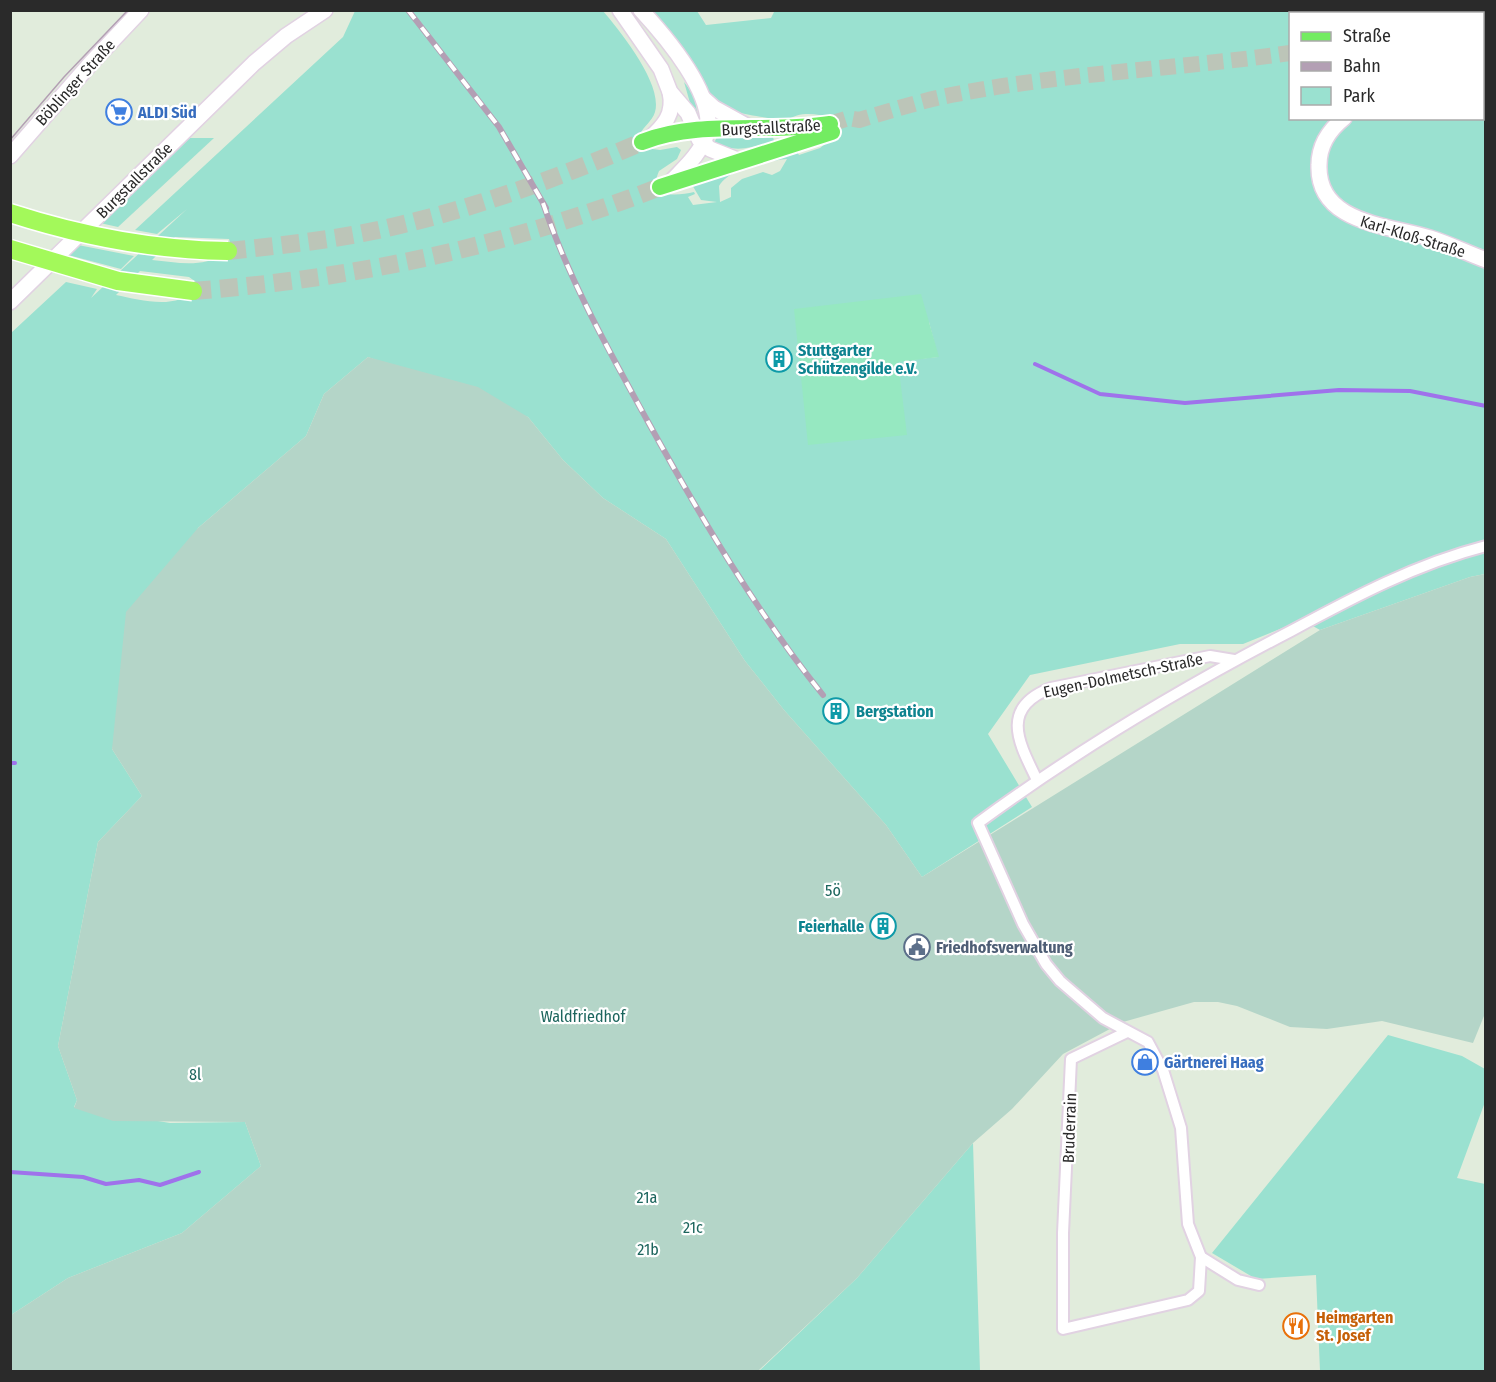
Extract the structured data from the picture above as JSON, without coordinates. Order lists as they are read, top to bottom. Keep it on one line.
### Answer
{"streets":{"main road":["Böblinger Straße","Burgstallstraße","Karl-Kloß-Straße"],"street":["Eugen-Dolmetsch-Straße","Bruderrain"]},"crossings":[["Eugen-Dolmetsch-Straße","Bruderrain"]],"parks":["5ö","Waldfriedhof","8l","21a","21c","21b"],"places":{"supermarket":["ALDI Süd"],"building":["Stuttgarter Schützengilde e.V.","Bergstation","Feierhalle"],"public building":["Friedhofsverwaltung"],"shop":["Gärtnerei Haag"],"restaurant":["Heimgarten St. Josef"]},"legend":["Straße","Bahn","Park"]}
